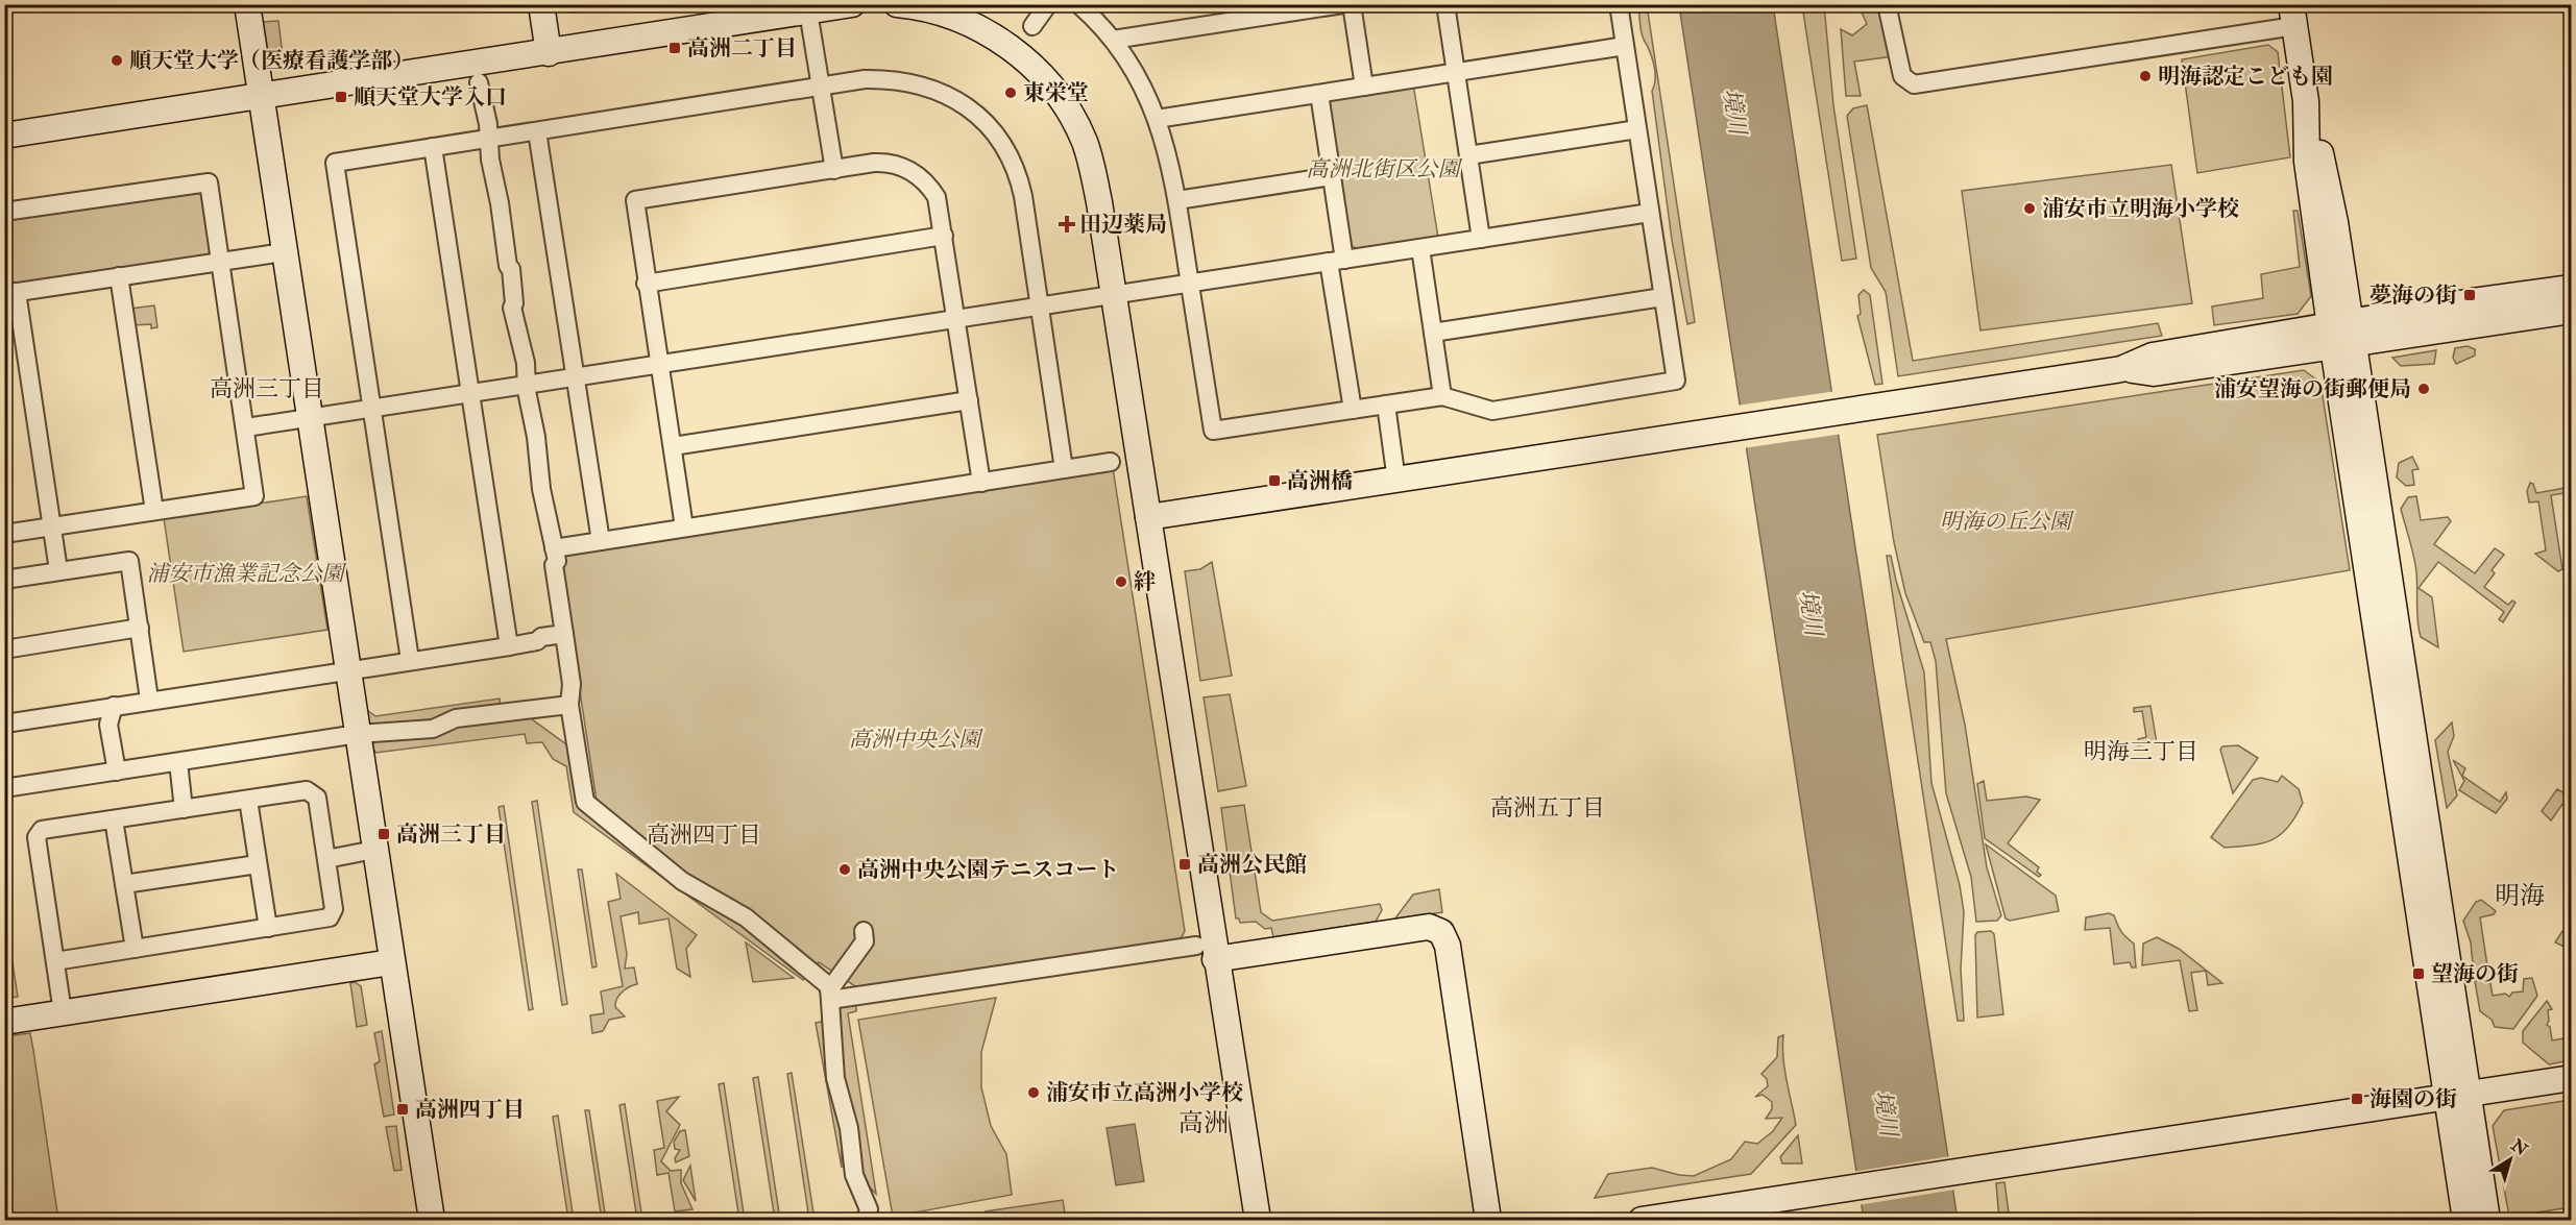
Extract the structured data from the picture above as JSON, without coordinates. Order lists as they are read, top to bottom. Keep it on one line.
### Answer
{"districts":["高洲三丁目","明海三丁目","高洲五丁目","高洲四丁目","明海","高洲"],"water":["境川"],"parks":["高洲北街区公園","明海の丘公園","浦安市漁業記念公園","高洲中央公園"],"places":{"transit":["高洲二丁目","順天堂大学入口","夢海の街","高洲橋","高洲三丁目","高洲公民館","望海の街","海園の街","高洲四丁目"],"other":["順天堂大学（医療看護学部）","明海認定こども園","東栄堂","浦安市立明海小学校","浦安望海の街郵便局","絆","高洲中央公園テニスコート","浦安市立高洲小学校"],"health":["田辺薬局"]},"north":"top right"}
